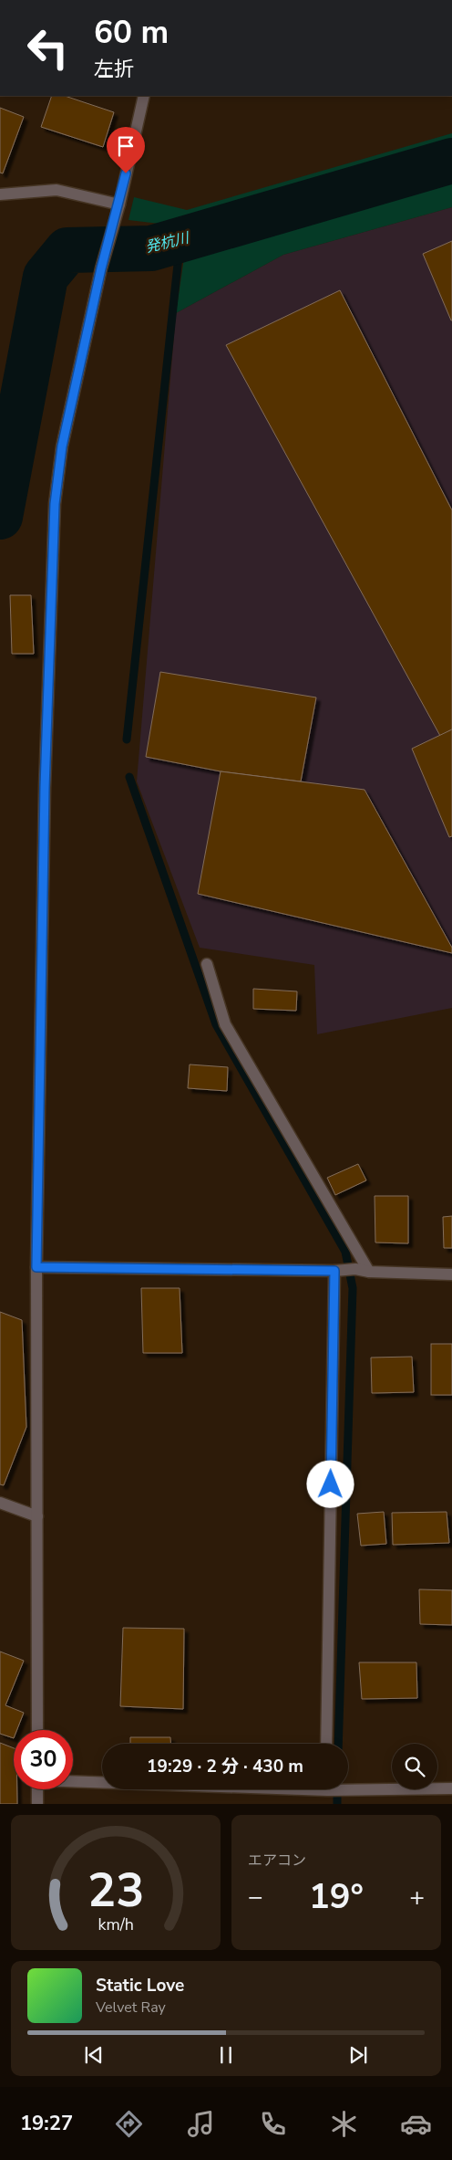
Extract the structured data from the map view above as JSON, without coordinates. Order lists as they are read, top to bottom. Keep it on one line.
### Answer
{"water":["発杭川"],"page":{"turn":["60 m","左折"],"limit":"30","trip":"19:29 · 2 分 · 430 m","tile":"エアコン","heat":["−","19°","+"],"song":["Static Love","Velvet Ray"],"tabs":"19:27","gauge":["23","km/h"]}}
